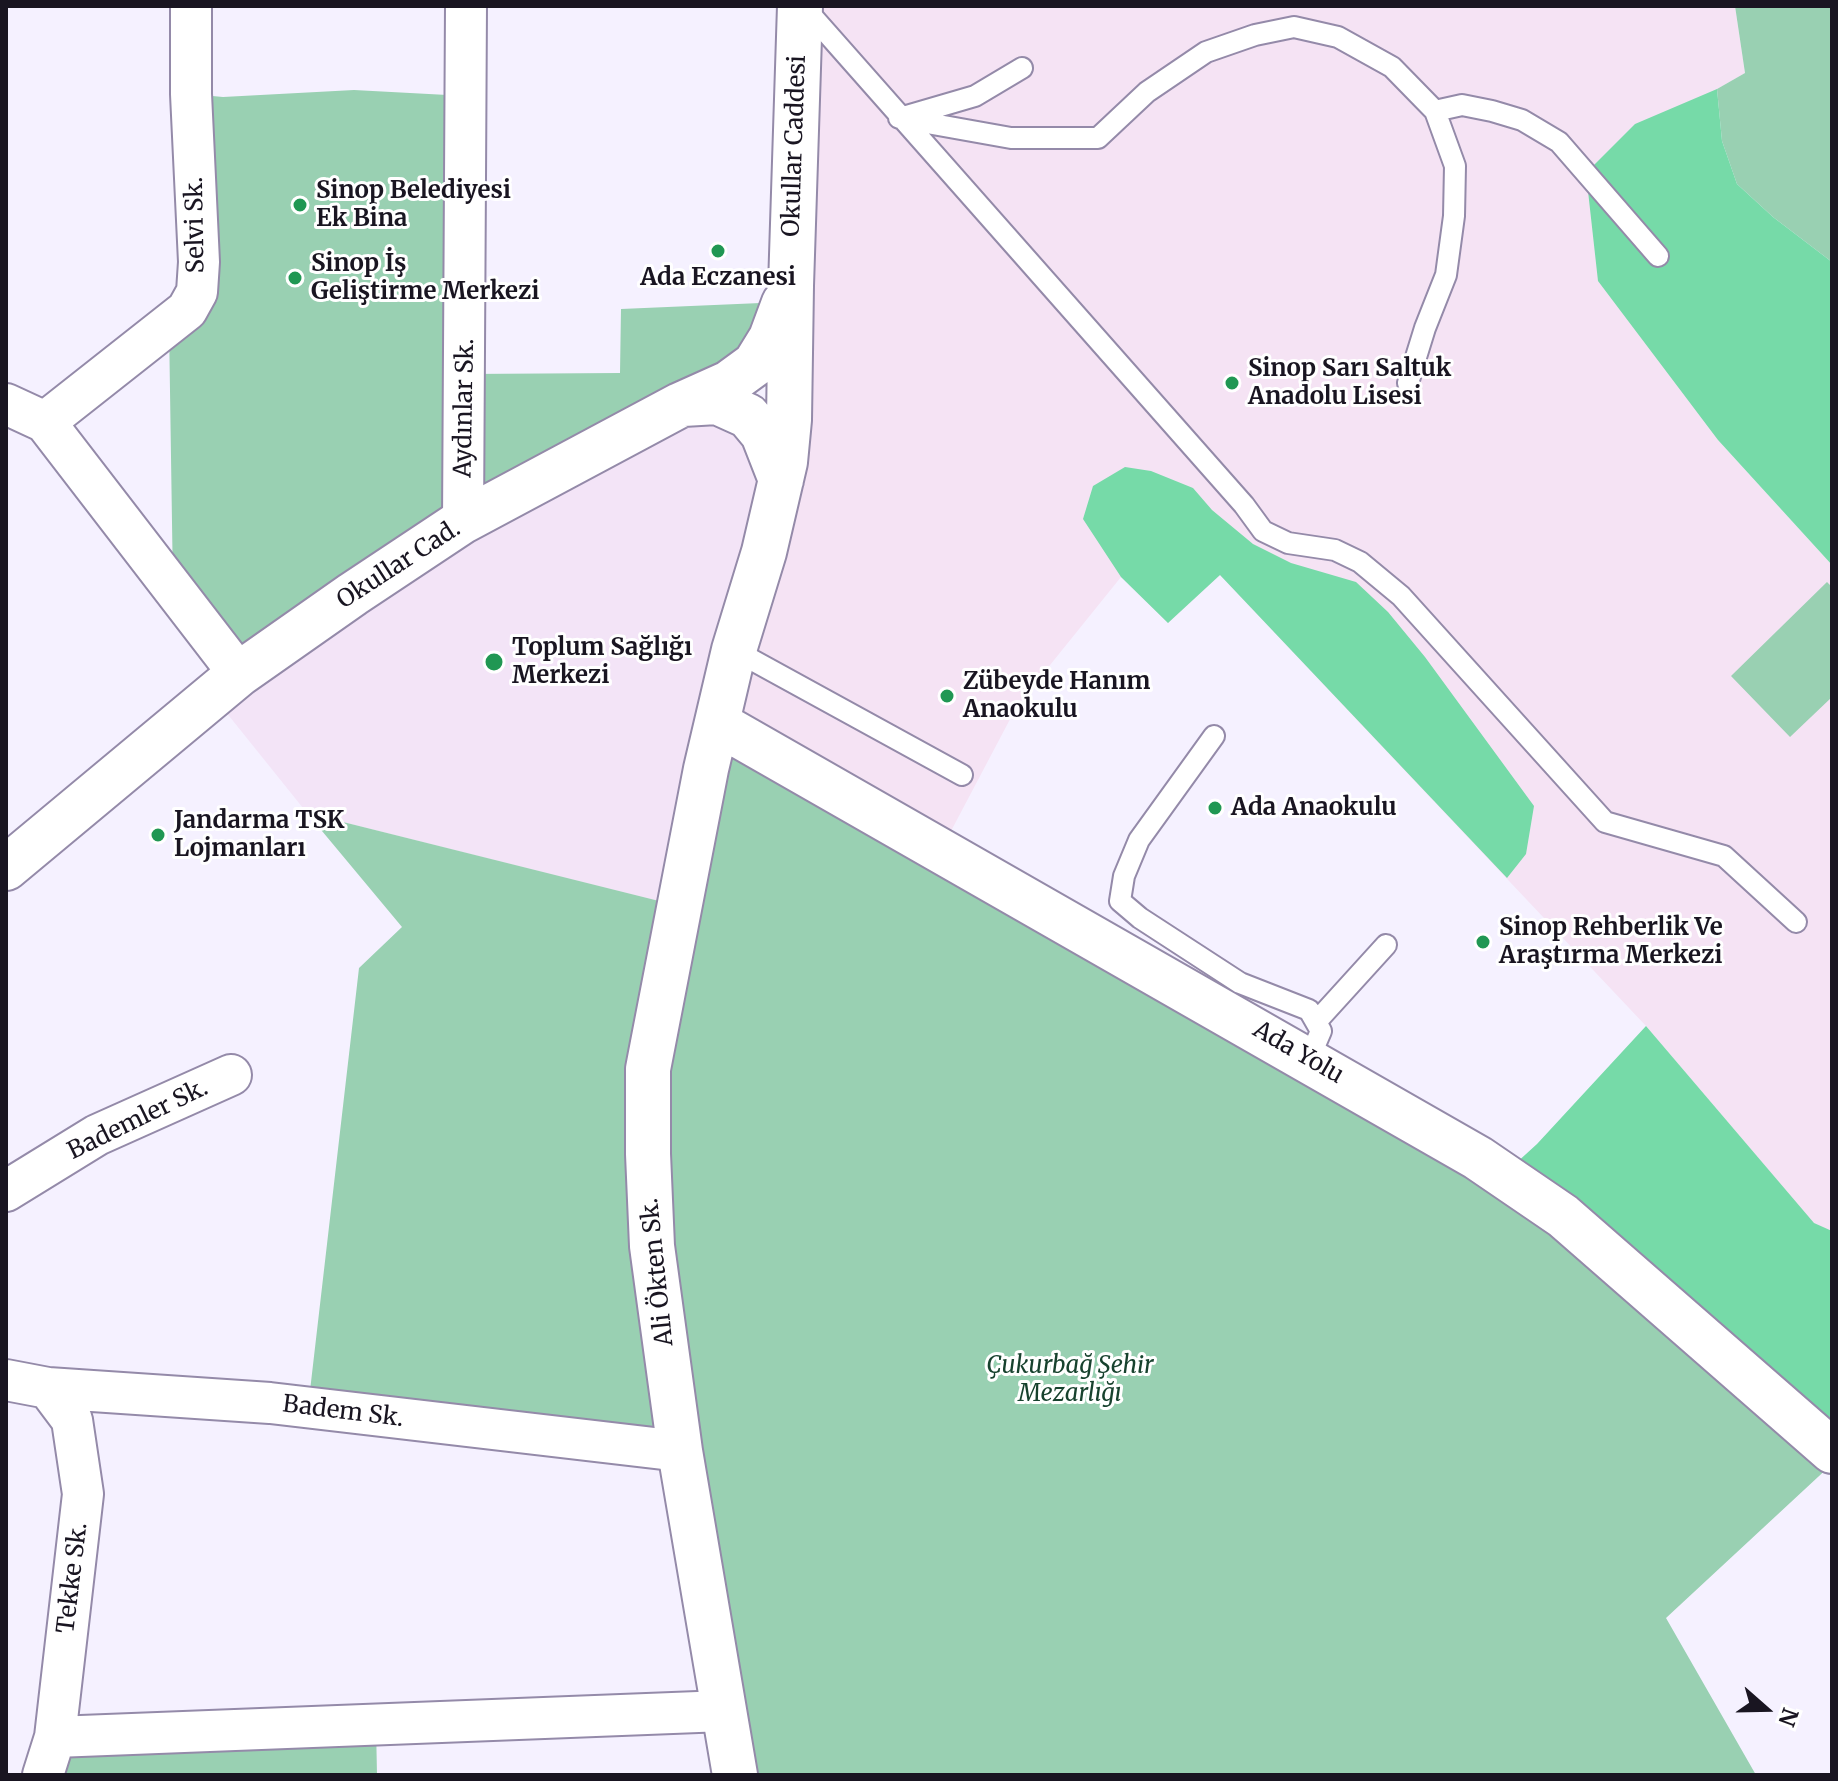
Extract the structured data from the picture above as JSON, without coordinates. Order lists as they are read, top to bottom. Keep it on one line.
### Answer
{"streets":{"street":["Okullar Caddesi","Selvi Sk.","Aydınlar Sk.","Okullar Cad.","Ada Yolu","Bademler Sk.","Ali Ökten Sk.","Badem Sk.","Tekke Sk."]},"crossings":[["Okullar Caddesi","Okullar Cad."],["Okullar Caddesi","Ali Ökten Sk."],["Aydınlar Sk.","Okullar Cad."],["Ada Yolu","Ali Ökten Sk."],["Ali Ökten Sk.","Badem Sk."],["Badem Sk.","Tekke Sk."]],"parks":["Çukurbağ Şehir Mezarlığı"],"places":["Sinop Belediyesi Ek Bina","Ada Eczanesi","Sinop İş Geliştirme Merkezi","Sinop Sarı Saltuk Anadolu Lisesi","Toplum Sağlığı Merkezi","Zübeyde Hanım Anaokulu","Ada Anaokulu","Jandarma TSK Lojmanları","Sinop Rehberlik Ve Araştırma Merkezi"],"north":"right"}
